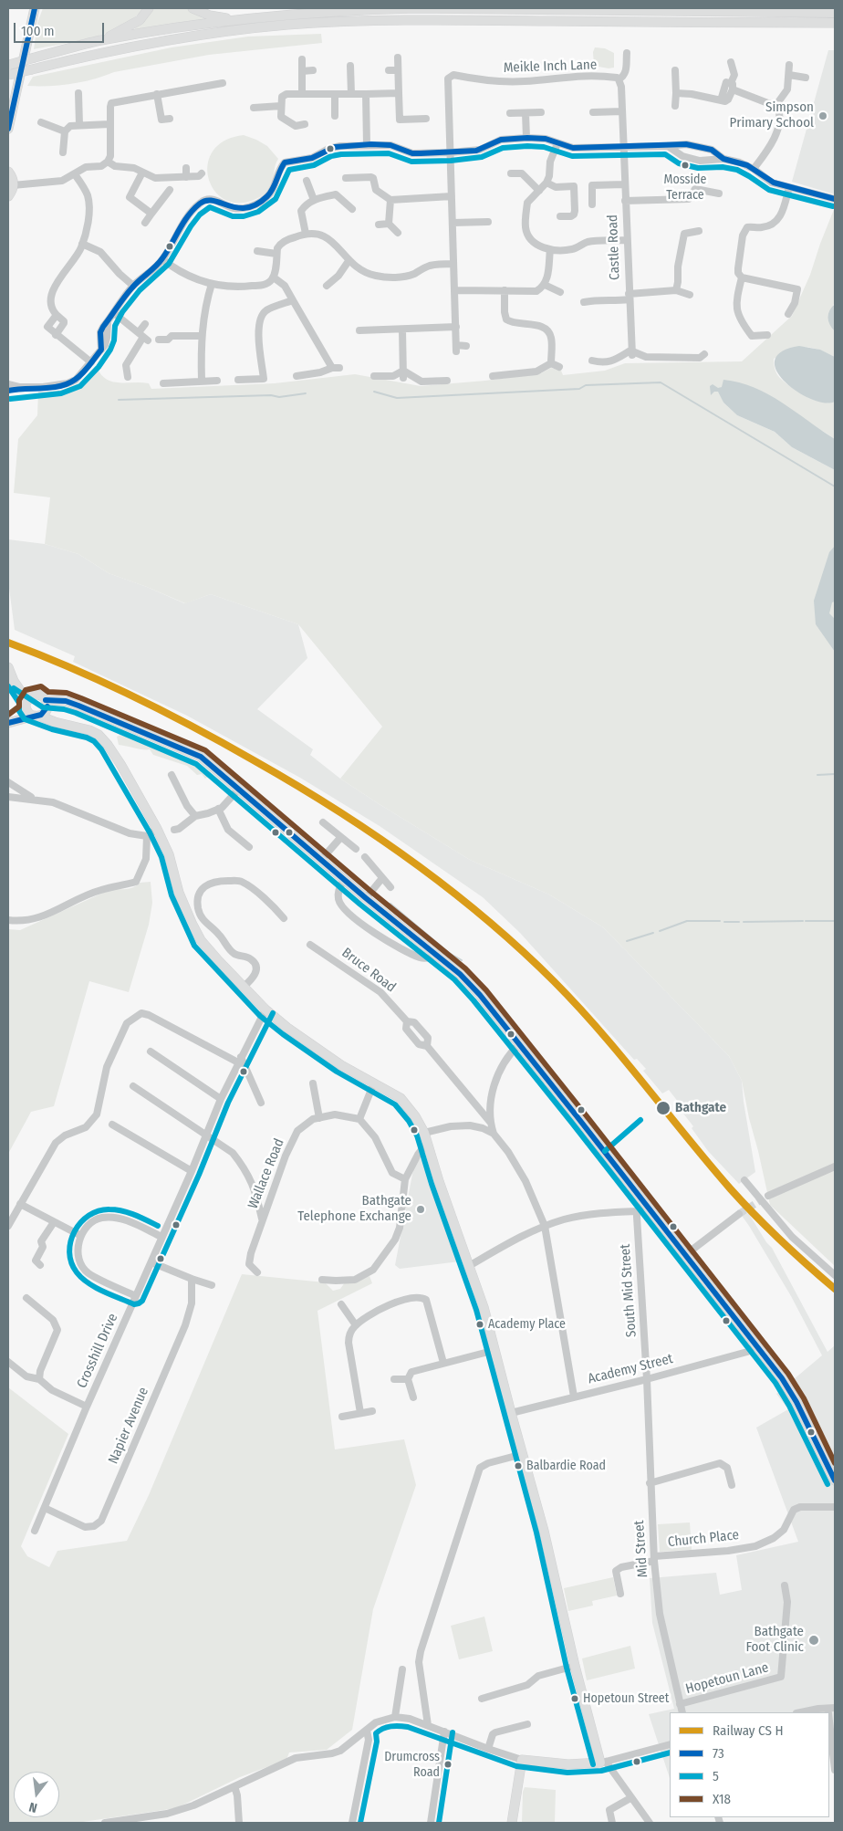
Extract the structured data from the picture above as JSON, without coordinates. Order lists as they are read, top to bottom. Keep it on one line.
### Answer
{"streets":{"street":["Meikle Inch Lane","Castle Road","Bruce Road","Wallace Road","South Mid Street","Crosshill Drive","Academy Street","Napier Avenue","Church Place","Mid Street","Hopetoun Lane"]},"crossings":[["South Mid Street","Academy Street"],["South Mid Street","Mid Street"],["Crosshill Drive","Napier Avenue"],["Academy Street","Mid Street"],["Church Place","Mid Street"],["Mid Street","Hopetoun Lane"]],"places":["Simpson Primary School","Mosside Terrace","Bathgate","Bathgate Telephone Exchange","Academy Place","Balbardie Road","Bathgate Foot Clinic","Hopetoun Street","Drumcross Road"],"lines":["transit line 73","transit line 5","transit line X18"],"legend":["Railway CS H","73","5","X18"],"scale_bar":"100 m","north":"bottom"}
